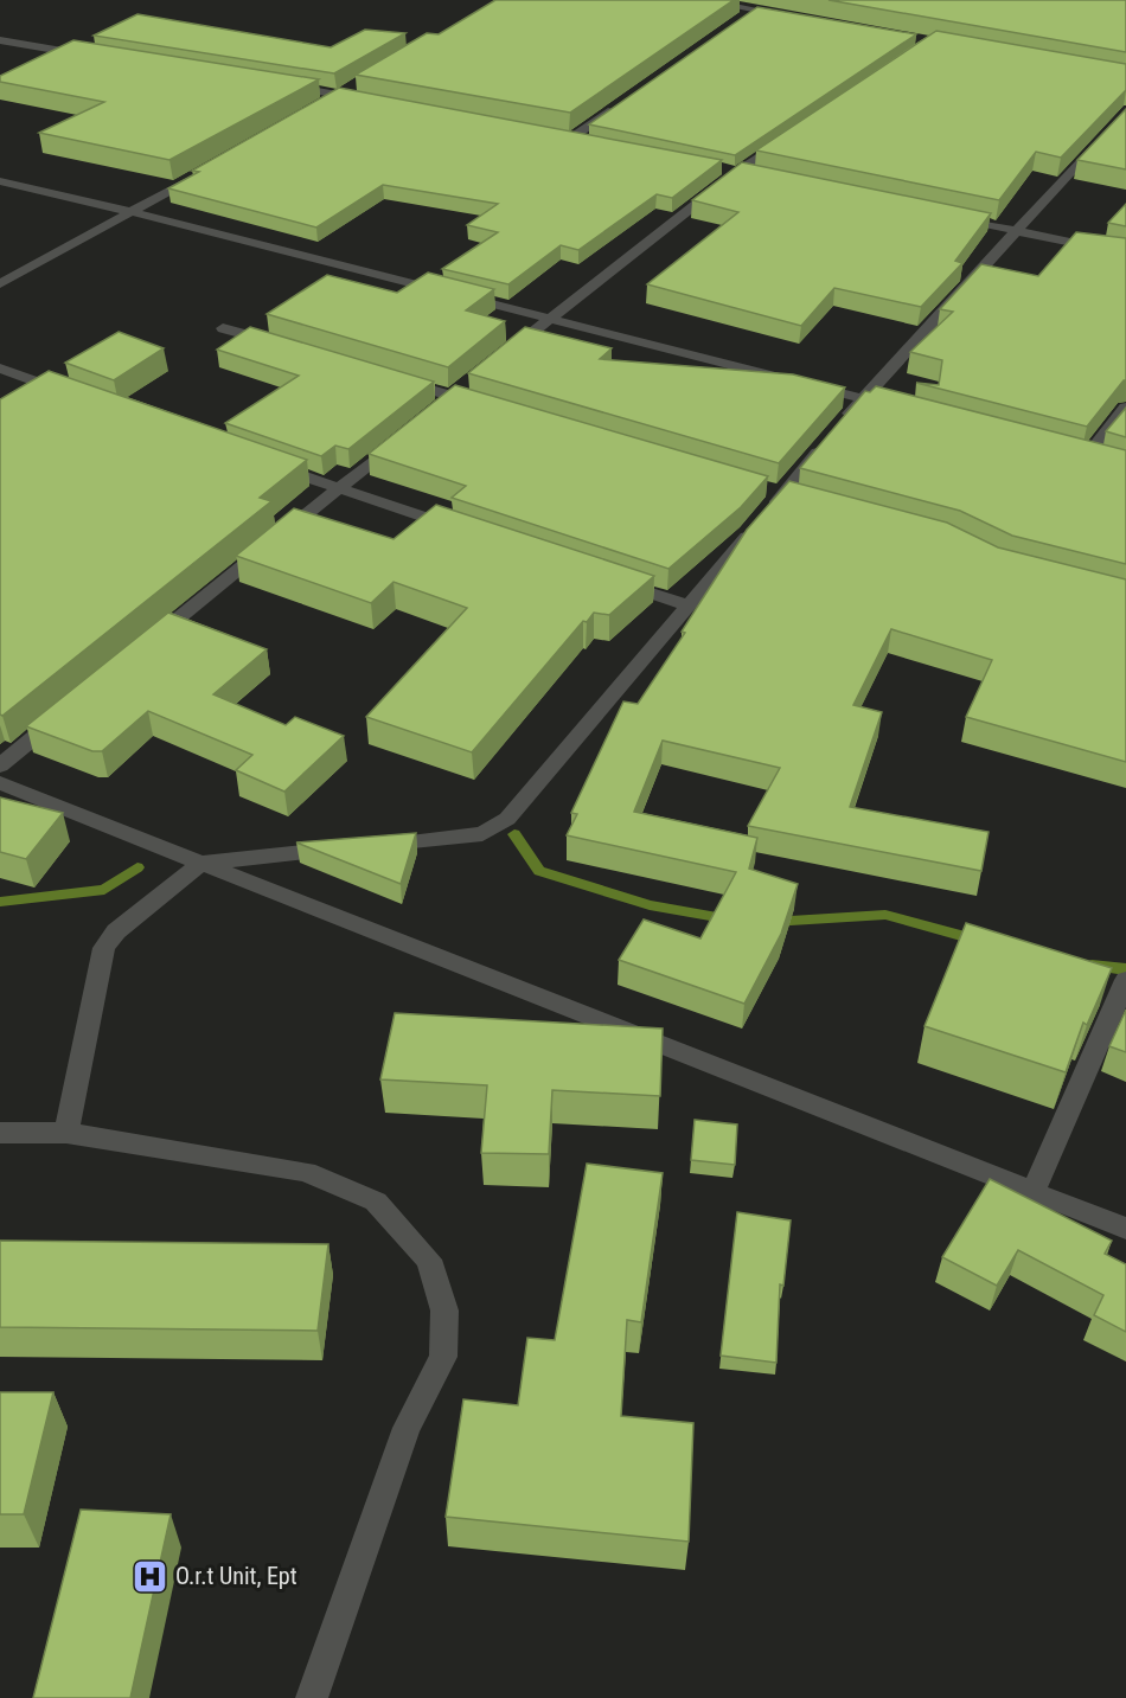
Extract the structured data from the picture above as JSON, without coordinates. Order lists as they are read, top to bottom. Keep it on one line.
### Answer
{"places":{"hospital":["O.r.t Unit, Ept"]}}
